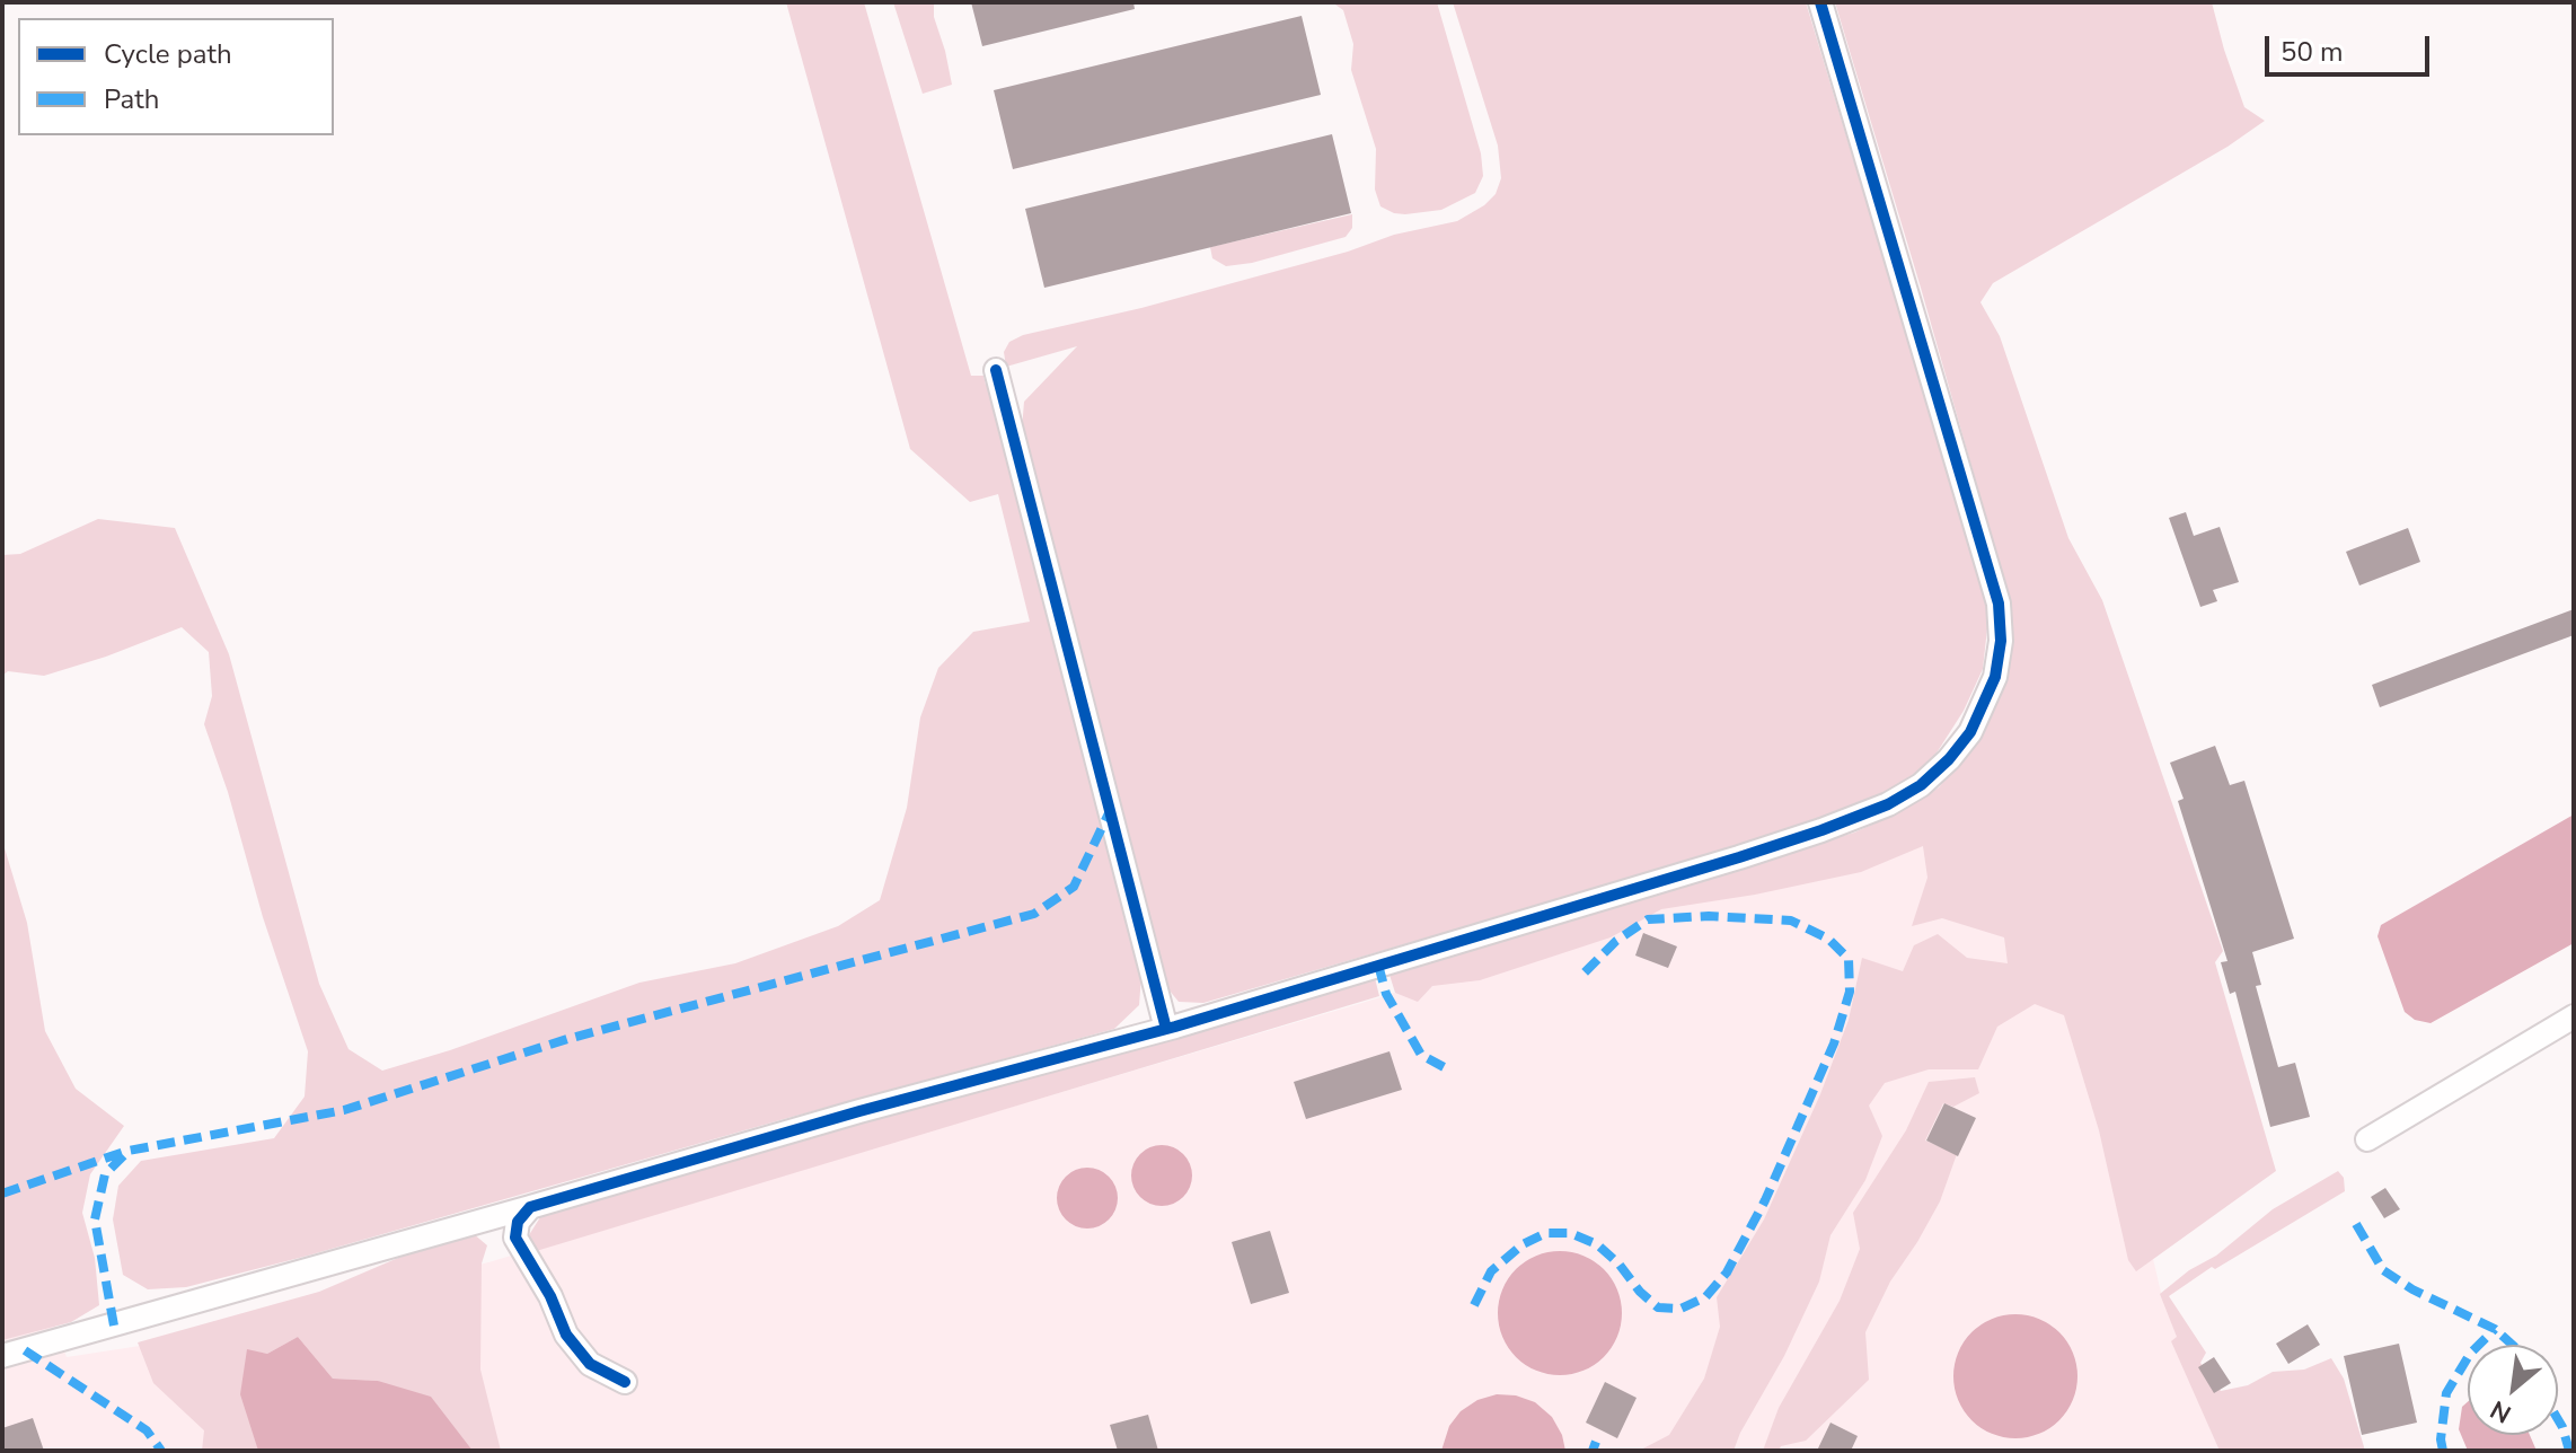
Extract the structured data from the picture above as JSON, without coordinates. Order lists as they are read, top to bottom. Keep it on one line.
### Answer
{"legend":["Cycle path","Path"],"scale_bar":"50 m","north":"bottom left"}
